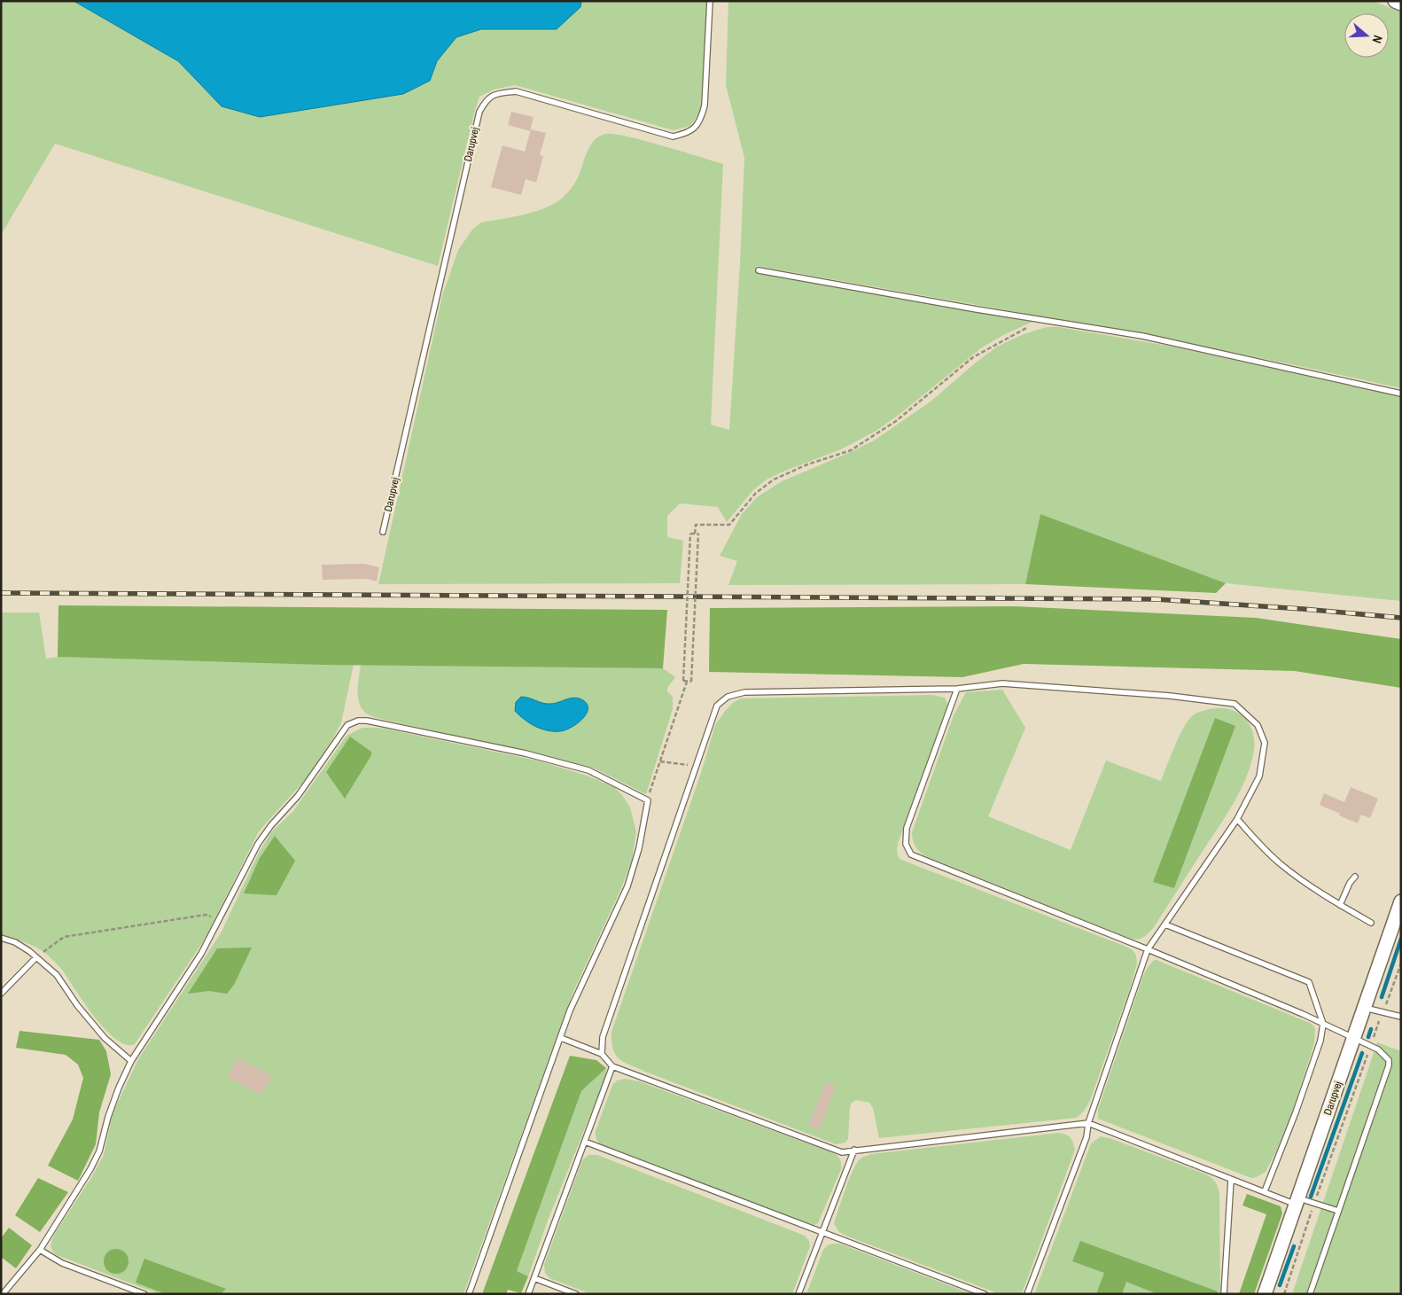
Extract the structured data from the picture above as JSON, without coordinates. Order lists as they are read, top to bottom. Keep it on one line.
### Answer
{"streets":{"street":["Darupvej"]},"north":"right"}
